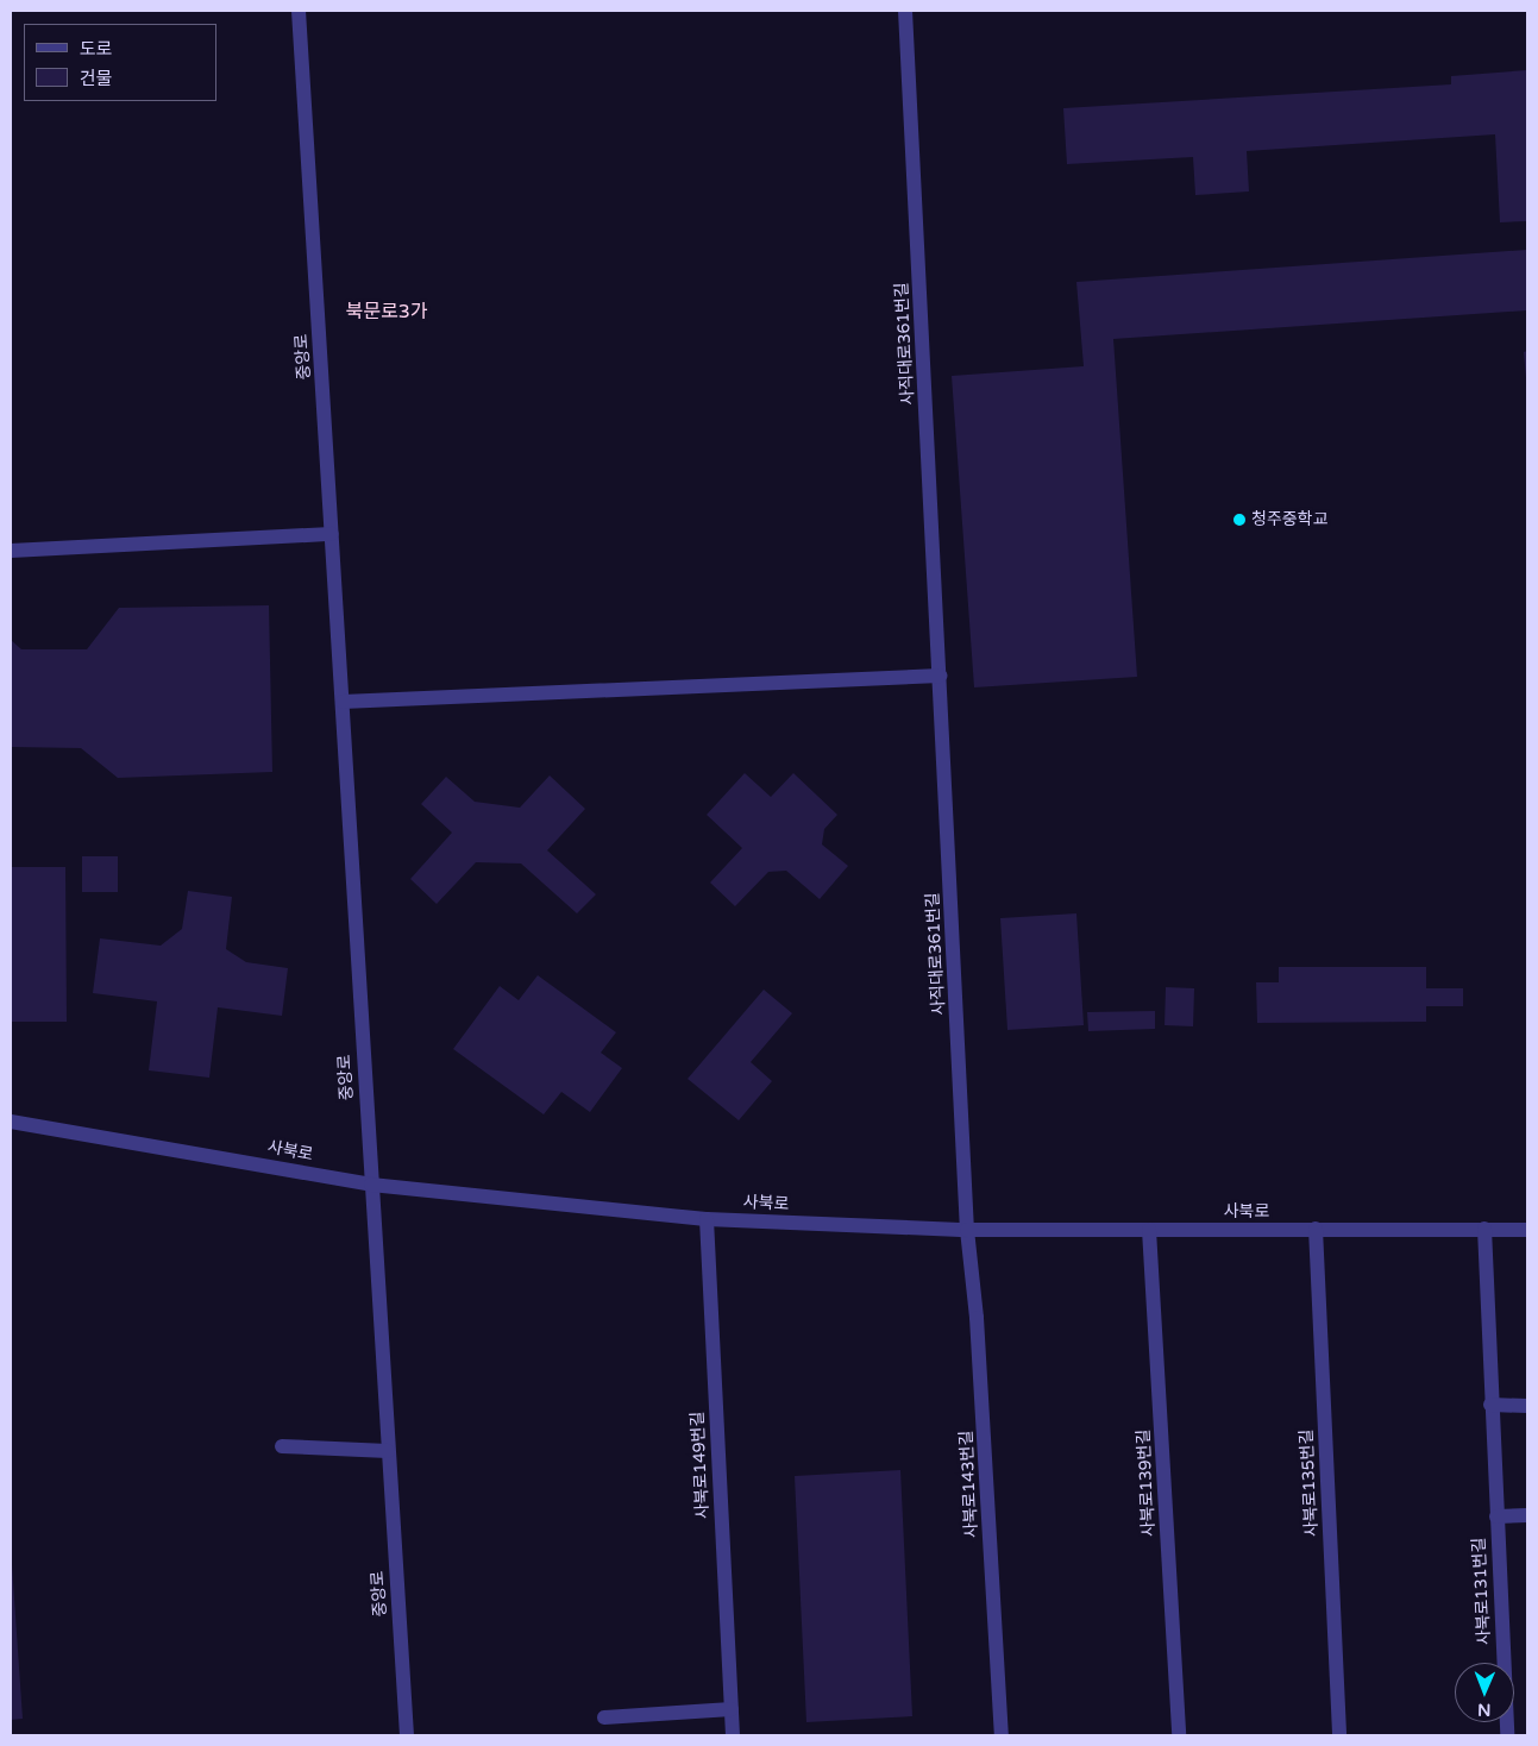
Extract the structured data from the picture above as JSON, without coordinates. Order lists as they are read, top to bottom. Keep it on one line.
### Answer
{"streets":{"street":["사직대로361번길","중앙로","사북로","사북로149번길","사북로139번길","사북로135번길","사북로143번길","사북로131번길"]},"crossings":[["사직대로361번길","사북로"],["사직대로361번길","사북로143번길"],["중앙로","사북로"],["사북로","사북로149번길"],["사북로","사북로139번길"],["사북로","사북로135번길"],["사북로","사북로143번길"],["사북로","사북로131번길"]],"districts":["북문로3가"],"places":["청주중학교"],"legend":["도로","건물"],"north":"bottom"}
